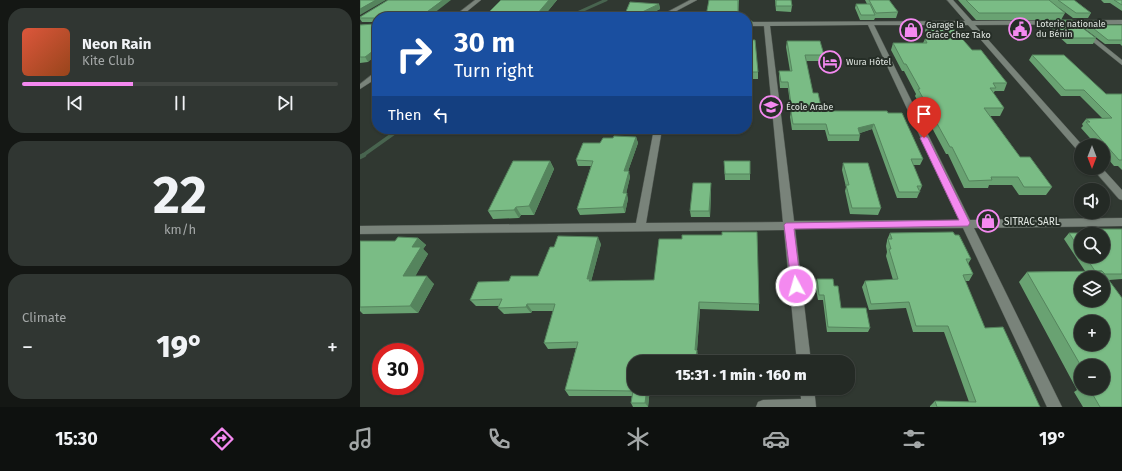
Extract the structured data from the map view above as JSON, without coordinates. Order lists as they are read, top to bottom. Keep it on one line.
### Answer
{"places":{"public building":["Loterie nationale du Bénin"],"shop":["Garage la Grâce chez Tako","SITRAC SARL"],"hotel":["Wura Hôtel"],"school or university":["École Arabe"]},"north":"bottom","page":{"turn":["30 m","Turn right"],"song":["Neon Rain","Kite Club"],"then":"Then","map_buttons":["+","−"],"tile":[["22","km/h"],"Climate"],"heat":["−","19°","+"],"limit":"30","trip":"15:31 · 1 min · 160 m","tabs":["15:30","19°"]}}
